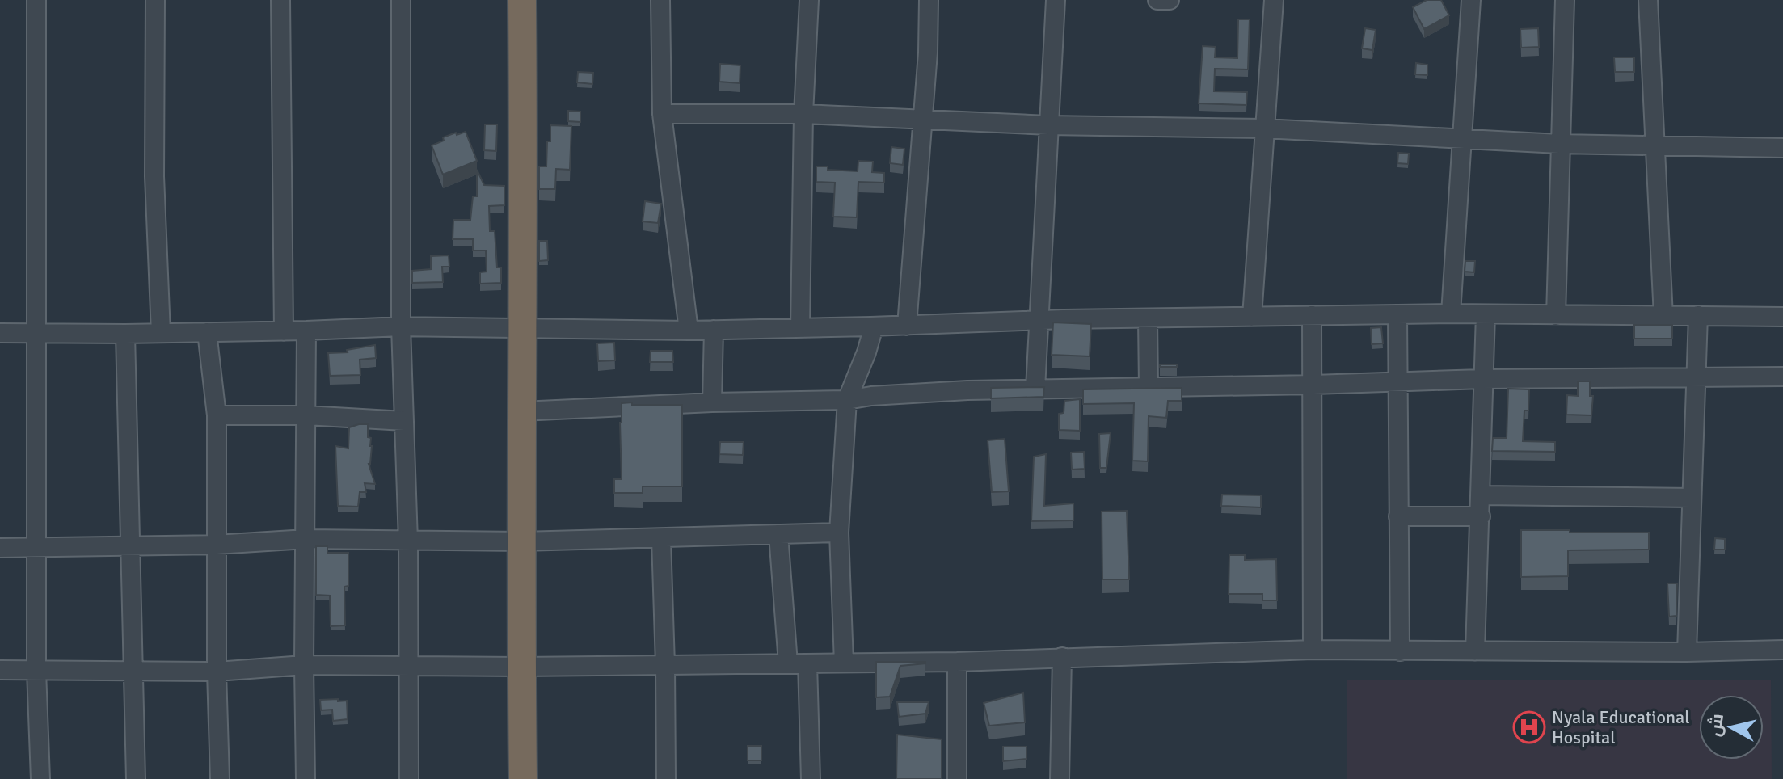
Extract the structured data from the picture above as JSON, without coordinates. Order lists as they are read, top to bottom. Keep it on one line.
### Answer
{"places":{"hospital":["Nyala Educational Hospital"]},"north":"left"}
